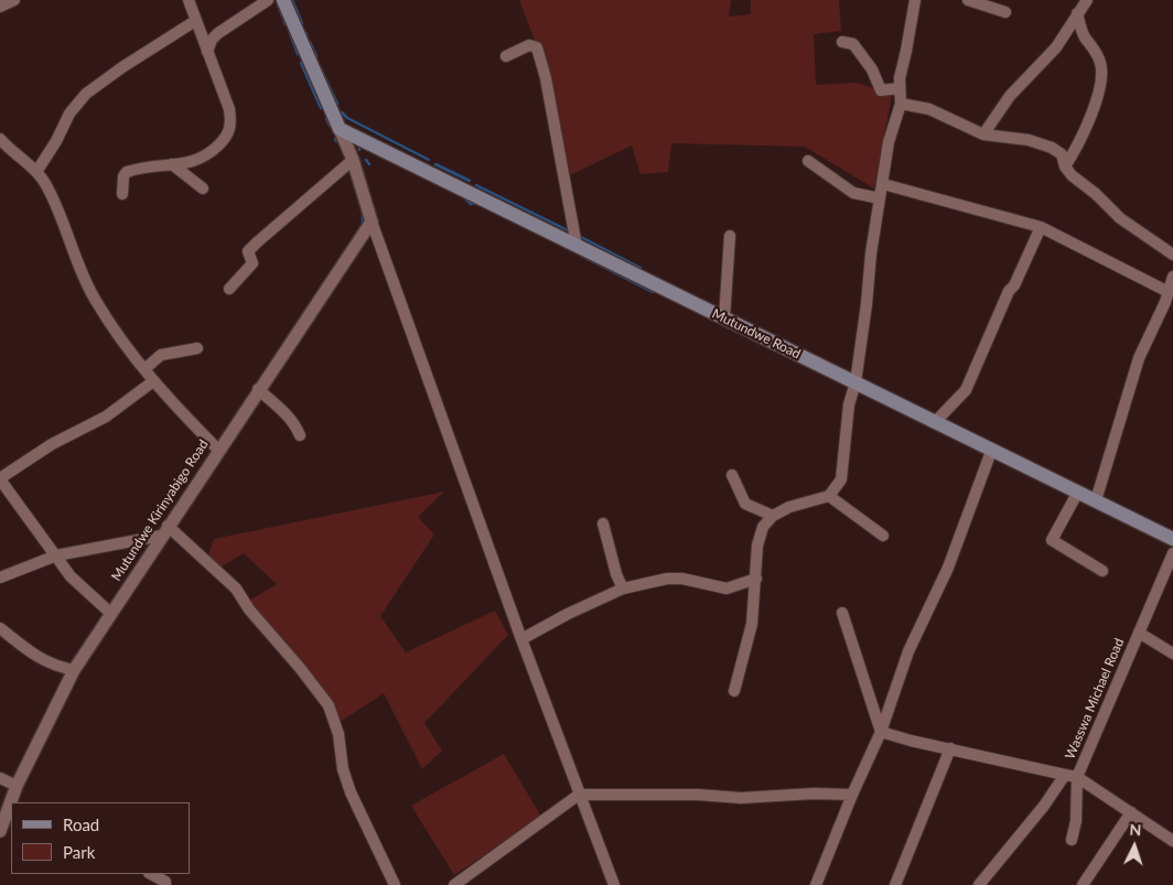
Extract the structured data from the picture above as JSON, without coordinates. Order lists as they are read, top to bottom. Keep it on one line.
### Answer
{"streets":{"main road":["Mutundwe Road"],"street":["Mutundwe Kirinyabigo Road","Wasswa Michael Road"]},"legend":["Road","Park"],"north":"top"}
